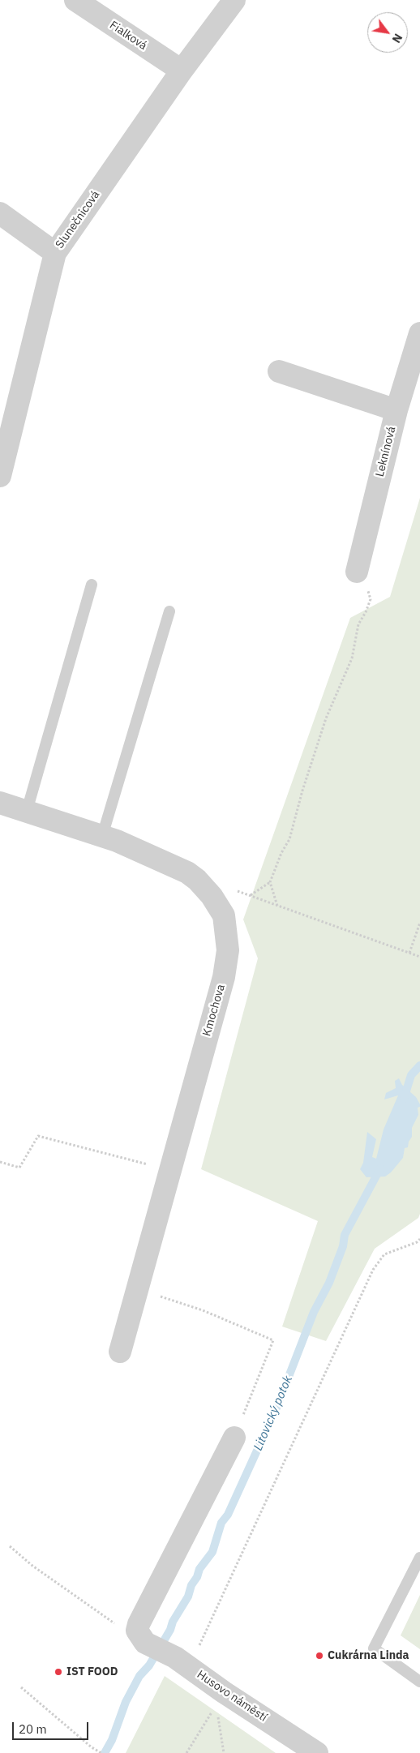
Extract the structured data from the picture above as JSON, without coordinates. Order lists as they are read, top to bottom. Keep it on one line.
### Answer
{"streets":{"street":["Fialková","Slunečnicová","Leknínová","Kmochova","Husovo náměstí"]},"crossings":[["Fialková","Slunečnicová"]],"water":["Litovický potok"],"places":["Cukrárna Linda","IST FOOD"],"scale_bar":"20 m","north":"bottom right"}
